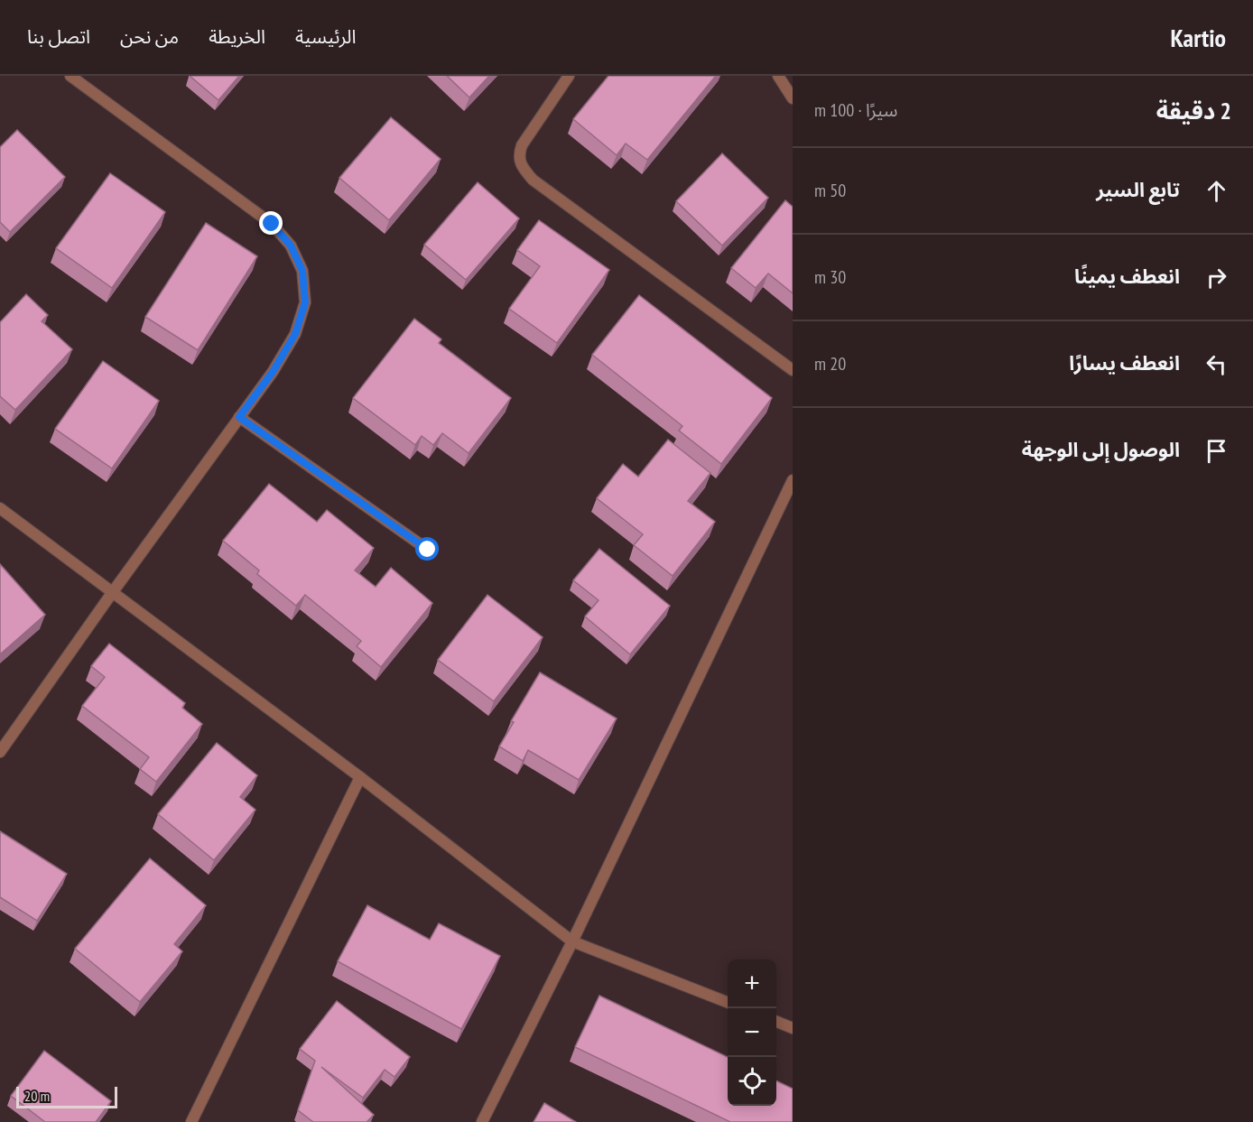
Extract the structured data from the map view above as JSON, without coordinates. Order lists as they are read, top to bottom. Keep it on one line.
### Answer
{"scale_bar":"20 m","page":{"header":"Kartio","nav":["الرئيسية","الخريطة","من نحن","اتصل بنا"],"heading":["2 دقيقة","سيرًا · 100 m"],"list":[["تابع السير","50 m"],["انعطف يمينًا","30 m"],["انعطف يسارًا","20 m"],"الوصول إلى الوجهة"],"map_buttons":["+","−"],"scale":"20 m"}}
